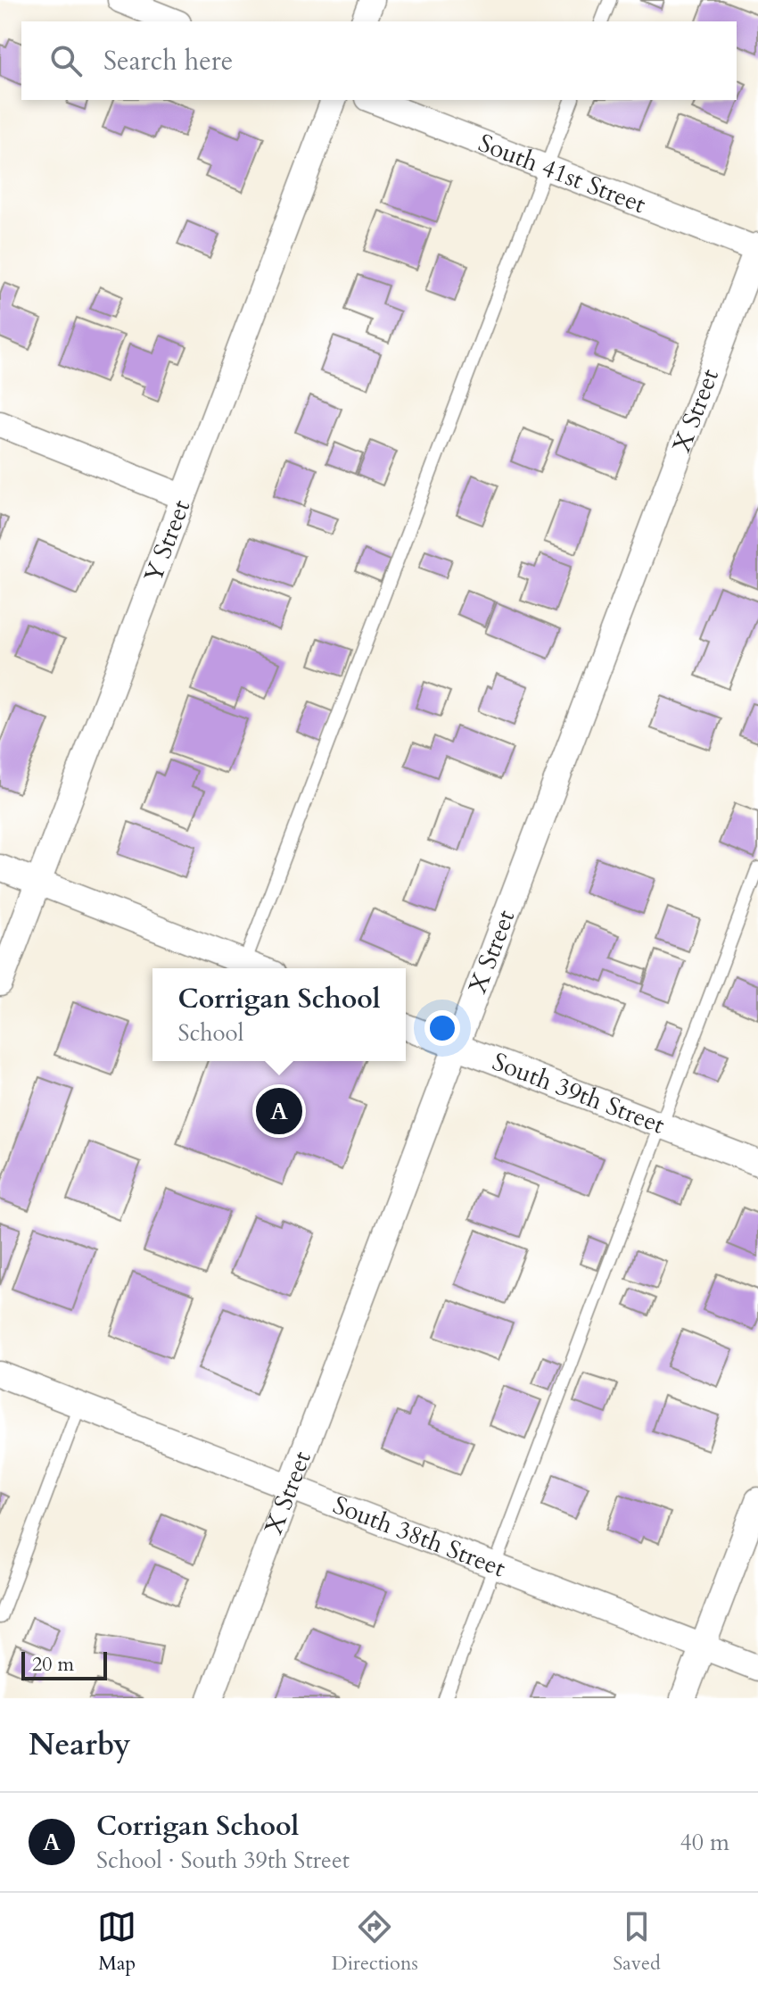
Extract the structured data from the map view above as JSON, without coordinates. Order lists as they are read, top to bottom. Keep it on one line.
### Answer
{"streets":{"street":["South 41st Street","X Street","Y Street","South 39th Street","South 38th Street"]},"crossings":[["South 41st Street","X Street"],["X Street","South 39th Street"],["X Street","South 38th Street"]],"scale_bar":"20 m","page":{"search":"Search here","popup":["Corrigan School","School"],"pins":"A","scale":"20 m","heading":"Nearby","list":[{"mark":"A","name":"Corrigan School","note":"School · South 39th Street","value":"40 m"}],"nav":["Map","Directions","Saved"]}}
